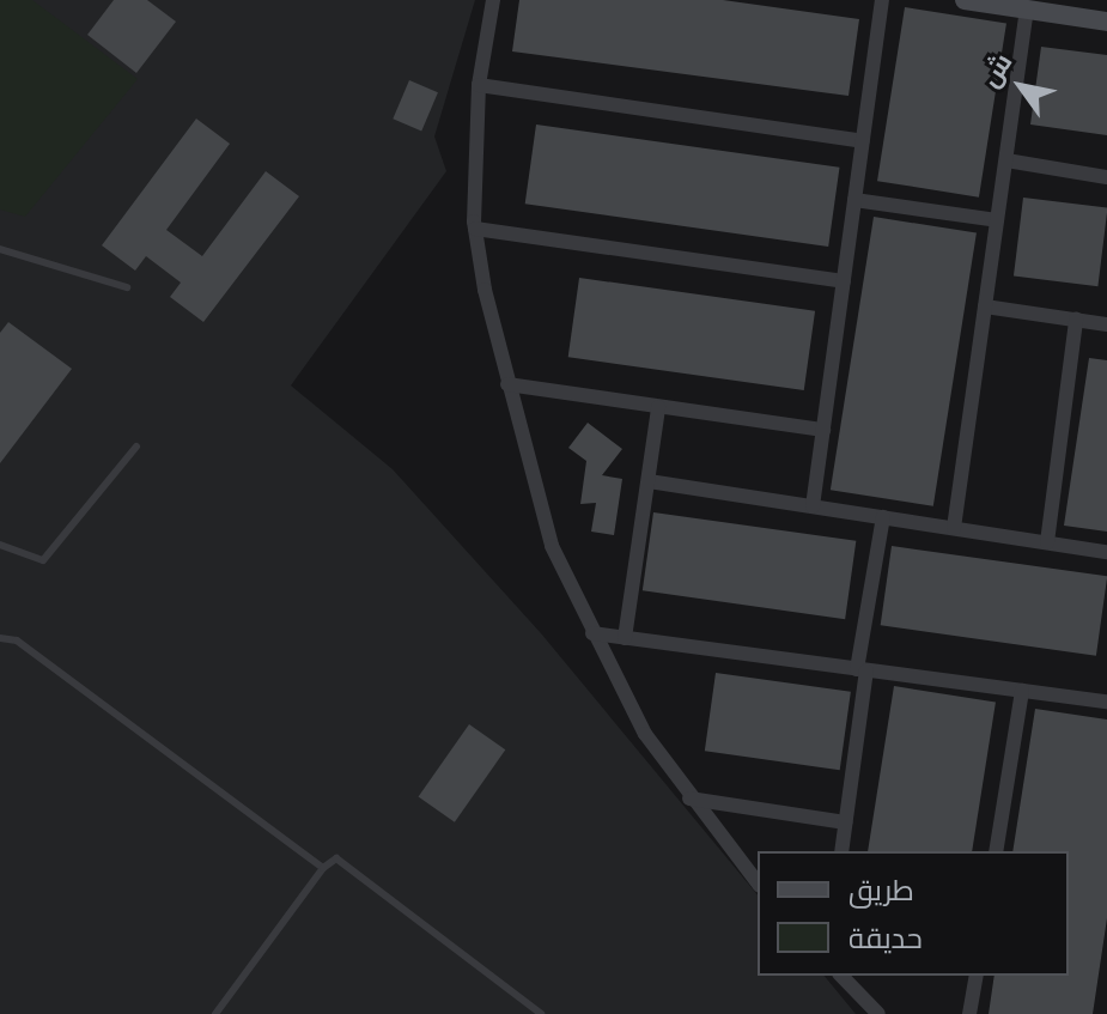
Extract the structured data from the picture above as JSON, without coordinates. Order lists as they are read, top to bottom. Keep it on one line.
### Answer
{"legend":["طريق","حديقة"],"north":"top left"}
